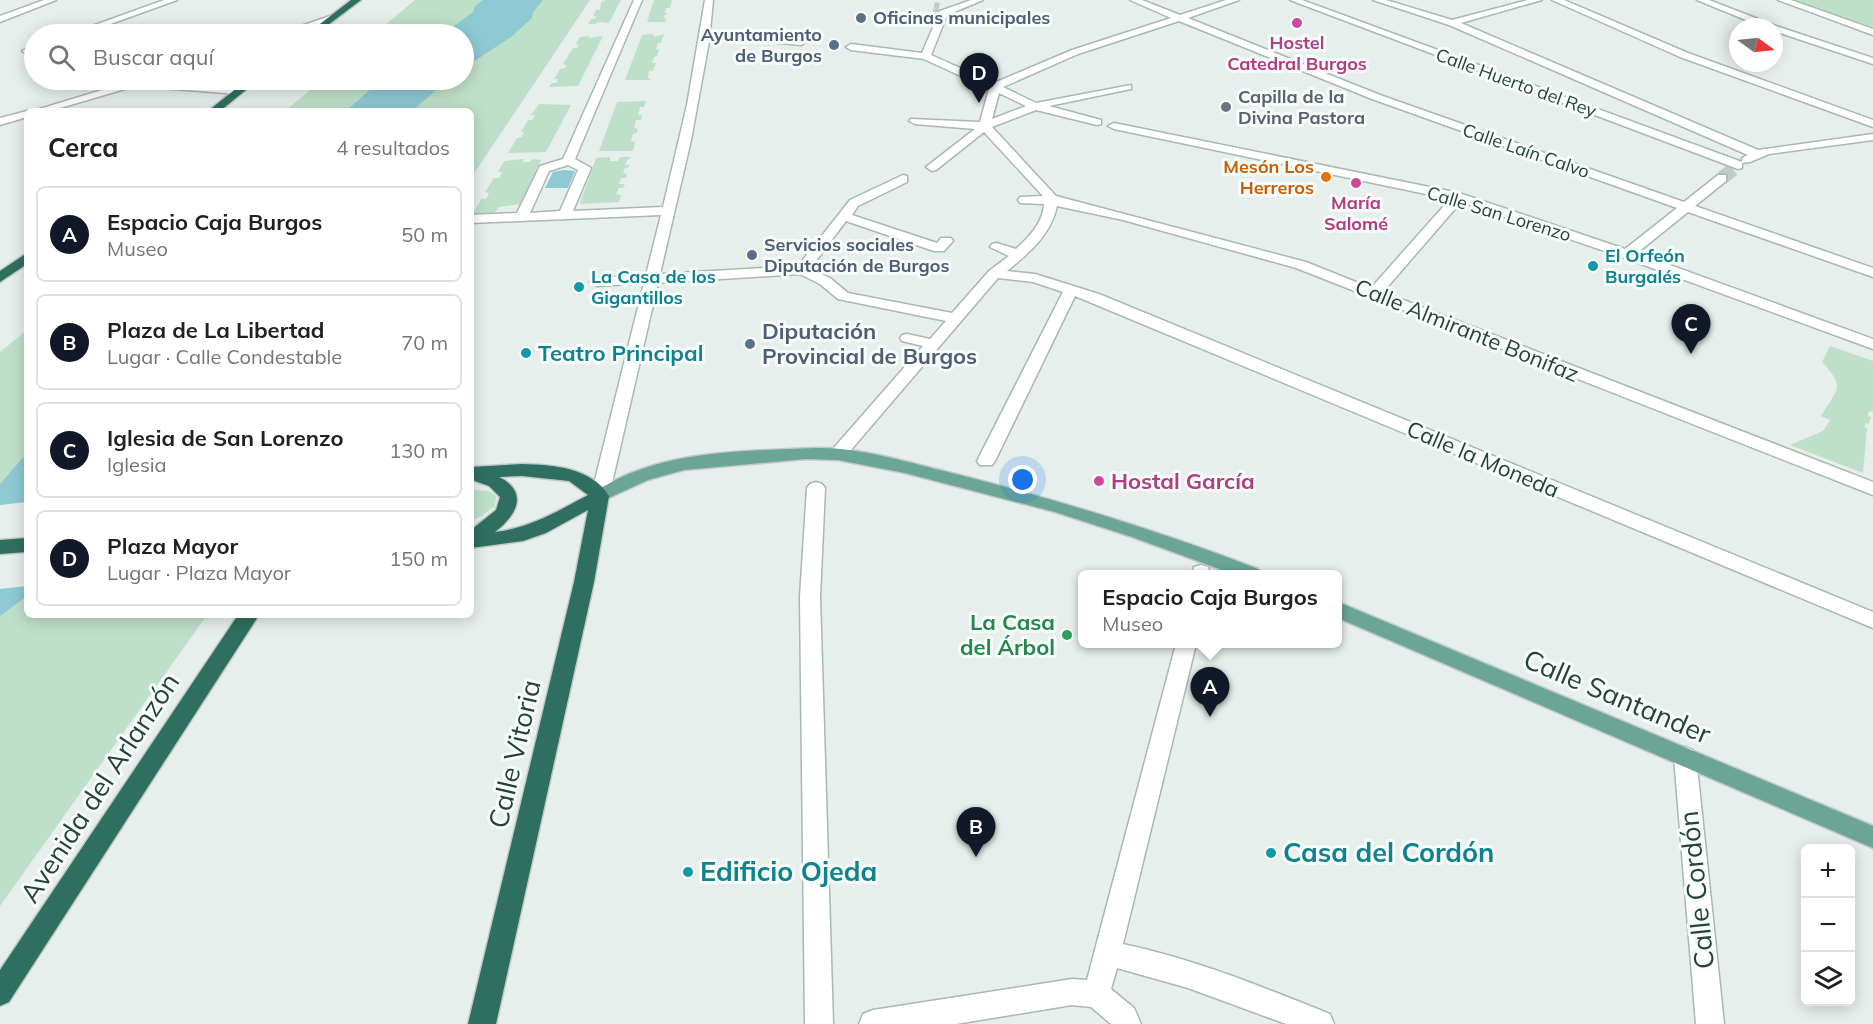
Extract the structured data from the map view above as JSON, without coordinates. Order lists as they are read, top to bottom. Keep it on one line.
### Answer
{"streets":{"highway":["Calle Vitoria","Avenida del Arlanzón"],"main road":["Calle Santander"],"street":["Calle Huerto del Rey","Calle Laín Calvo","Calle San Lorenzo","Calle Almirante Bonifaz","Calle la Moneda","Calle Cordón"]},"crossings":[["Calle Santander","Calle Cordón"]],"places":["Oficinas municipales","Hostel Catedral Burgos","Ayuntamiento de Burgos","Capilla de la Divina Pastora","Mesón Los Herreros","María Salomé","Servicios sociales Diputación de Burgos","El Orfeón Burgalés","La Casa de los Gigantillos","Diputación Provincial de Burgos","Teatro Principal","Hostal García","La Casa del Árbol","Casa del Cordón","Edificio Ojeda"],"north":"right","page":{"search":"Buscar aquí","pins":["D","C","A","B"],"heading":["Cerca","4 resultados"],"list":[{"mark":"A","name":"Espacio Caja Burgos","note":"Museo","value":"50 m"},{"mark":"B","name":"Plaza de La Libertad","note":"Lugar · Calle Condestable","value":"70 m"},{"mark":"C","name":"Iglesia de San Lorenzo","note":"Iglesia","value":"130 m"},{"mark":"D","name":"Plaza Mayor","note":"Lugar · Plaza Mayor","value":"150 m"}],"popup":["Espacio Caja Burgos","Museo"],"map_buttons":["+","−"]}}
